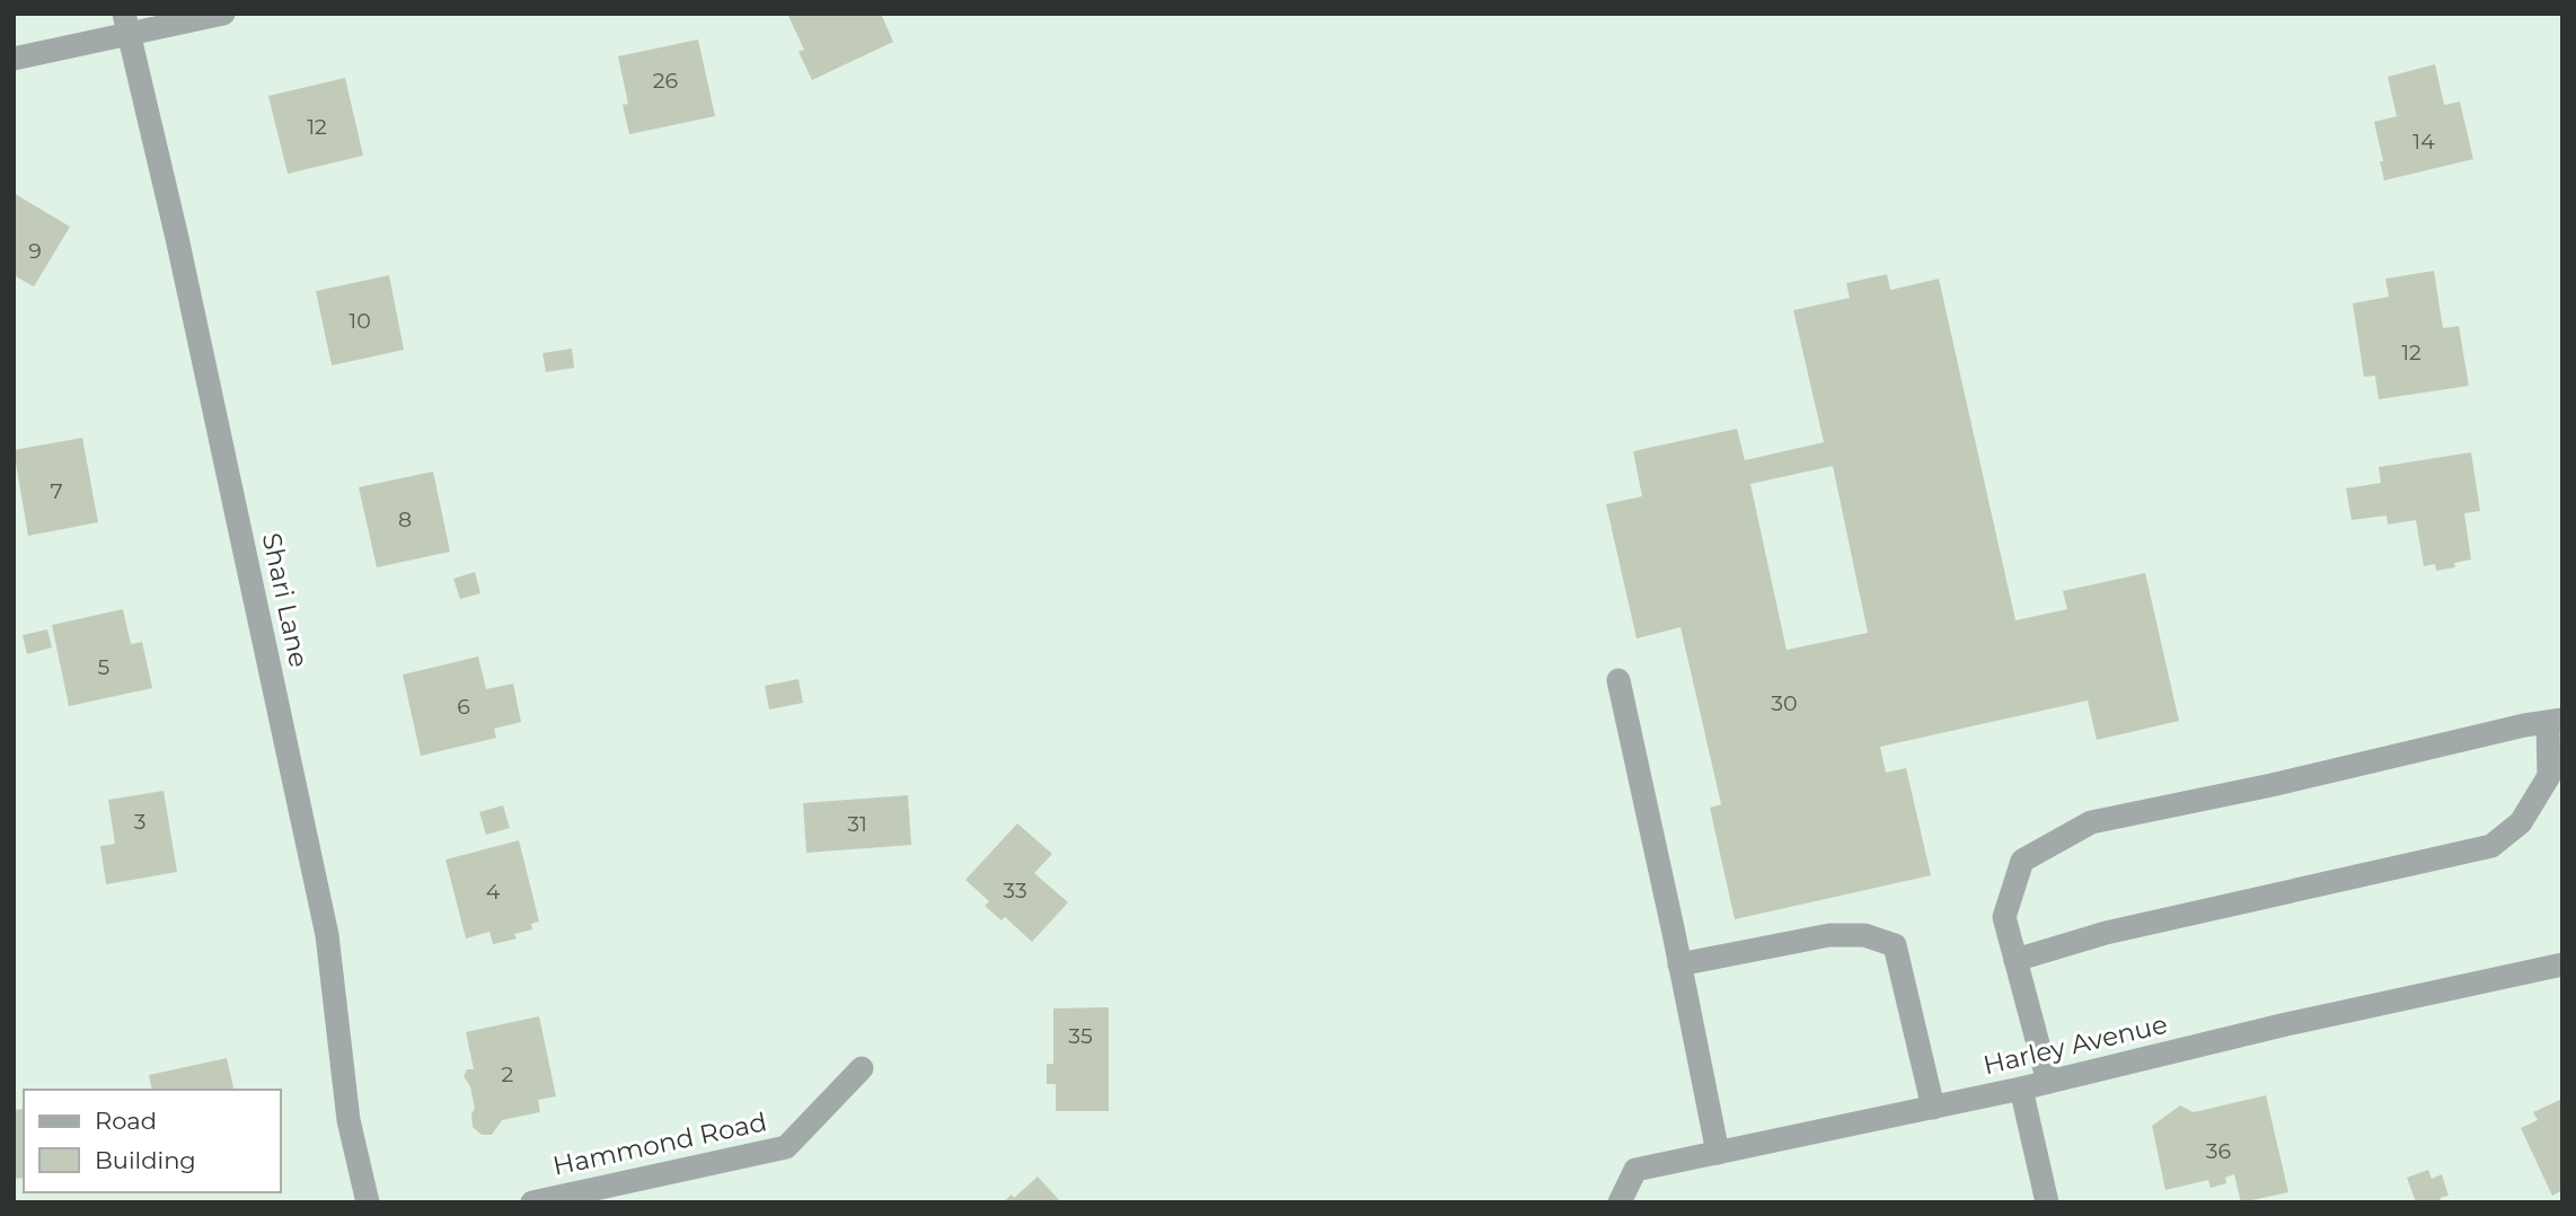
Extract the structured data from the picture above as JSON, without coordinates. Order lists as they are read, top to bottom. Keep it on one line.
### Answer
{"streets":{"street":["Shari Lane","Harley Avenue","Hammond Road"]},"house_numbers":["26","12","14","9","10","12","7","8","5","30","6","3","31","33","4","35","2","36"],"legend":["Road","Building"]}
